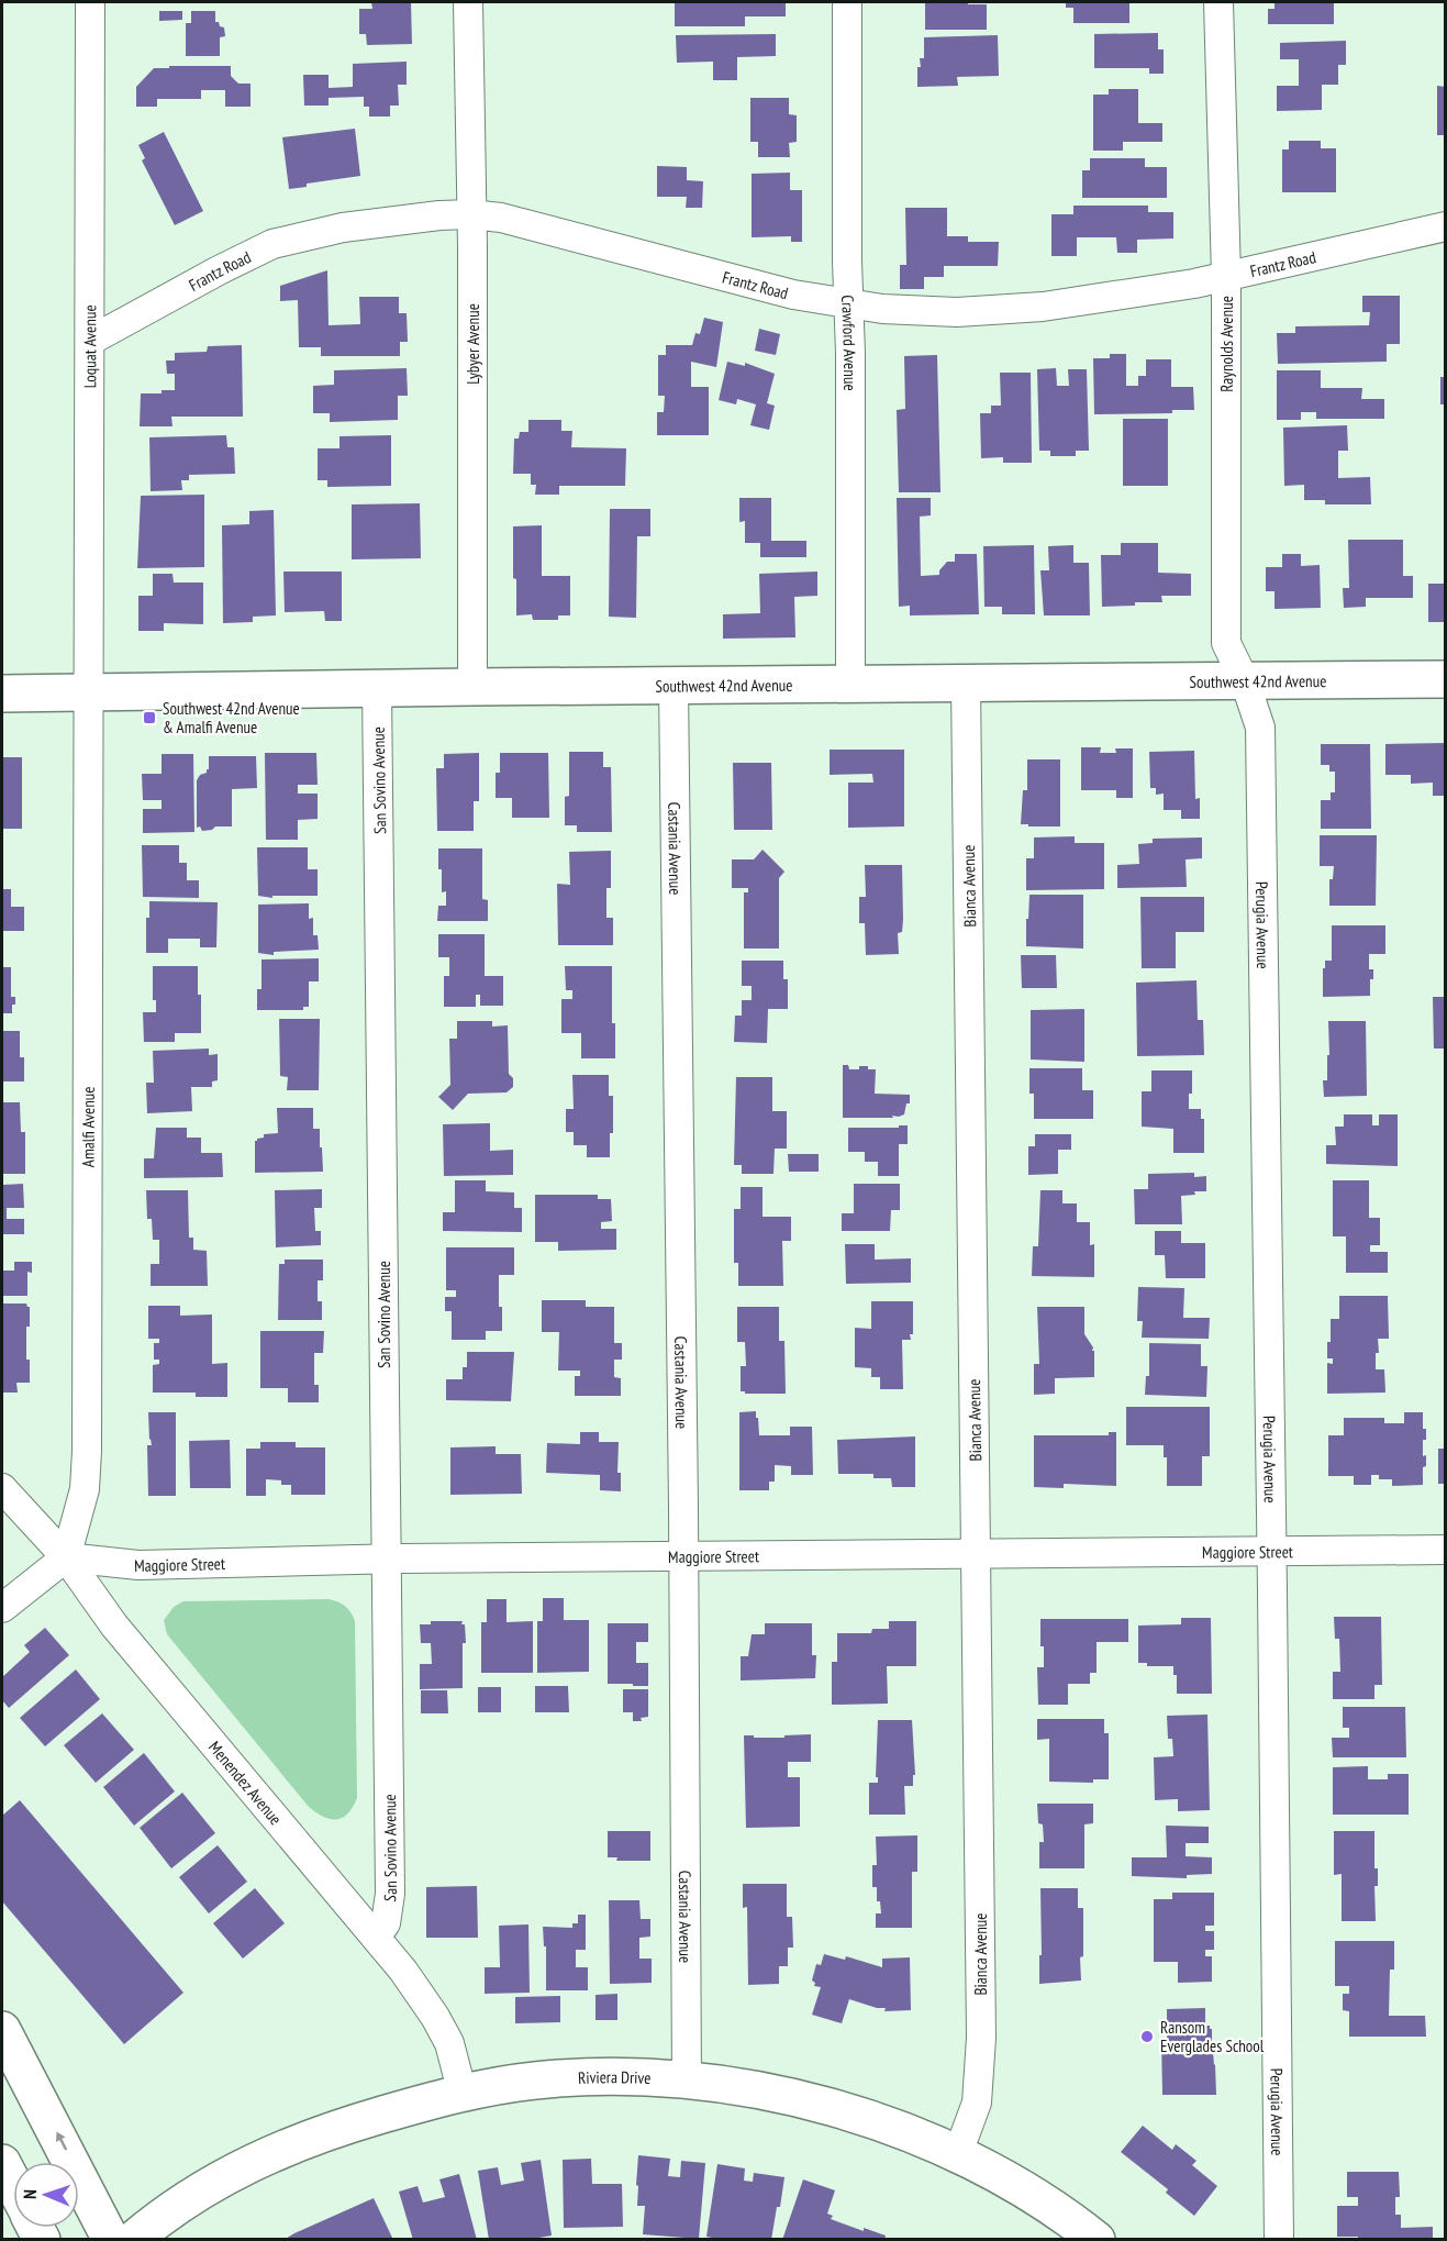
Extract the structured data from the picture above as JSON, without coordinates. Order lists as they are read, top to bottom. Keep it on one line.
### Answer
{"streets":{"main road":["Southwest 42nd Avenue","Riviera Drive"],"street":["Frantz Road","Crawford Avenue","Lybyer Avenue","Raynolds Avenue","Loquat Avenue","San Sovino Avenue","Castania Avenue","Bianca Avenue","Perugia Avenue","Amalfi Avenue","Maggiore Street","Menendez Avenue"]},"crossings":[["Frantz Road","Crawford Avenue"],["Frantz Road","Lybyer Avenue"],["Frantz Road","Raynolds Avenue"],["Frantz Road","Loquat Avenue"],["Crawford Avenue","Southwest 42nd Avenue"],["Lybyer Avenue","Southwest 42nd Avenue"],["Raynolds Avenue","Southwest 42nd Avenue"],["Raynolds Avenue","Perugia Avenue"],["Loquat Avenue","Southwest 42nd Avenue"],["Loquat Avenue","Amalfi Avenue"],["Southwest 42nd Avenue","San Sovino Avenue"],["Southwest 42nd Avenue","Castania Avenue"],["Southwest 42nd Avenue","Bianca Avenue"],["Southwest 42nd Avenue","Perugia Avenue"],["Southwest 42nd Avenue","Amalfi Avenue"],["San Sovino Avenue","Maggiore Street"],["San Sovino Avenue","Menendez Avenue"],["Castania Avenue","Maggiore Street"],["Castania Avenue","Riviera Drive"],["Bianca Avenue","Maggiore Street"],["Bianca Avenue","Riviera Drive"],["Perugia Avenue","Maggiore Street"],["Amalfi Avenue","Maggiore Street"],["Amalfi Avenue","Menendez Avenue"],["Maggiore Street","Menendez Avenue"],["Menendez Avenue","Riviera Drive"]],"places":{"transit":["Southwest 42nd Avenue & Amalfi Avenue"],"other":["Ransom Everglades School"]},"north":"left"}
